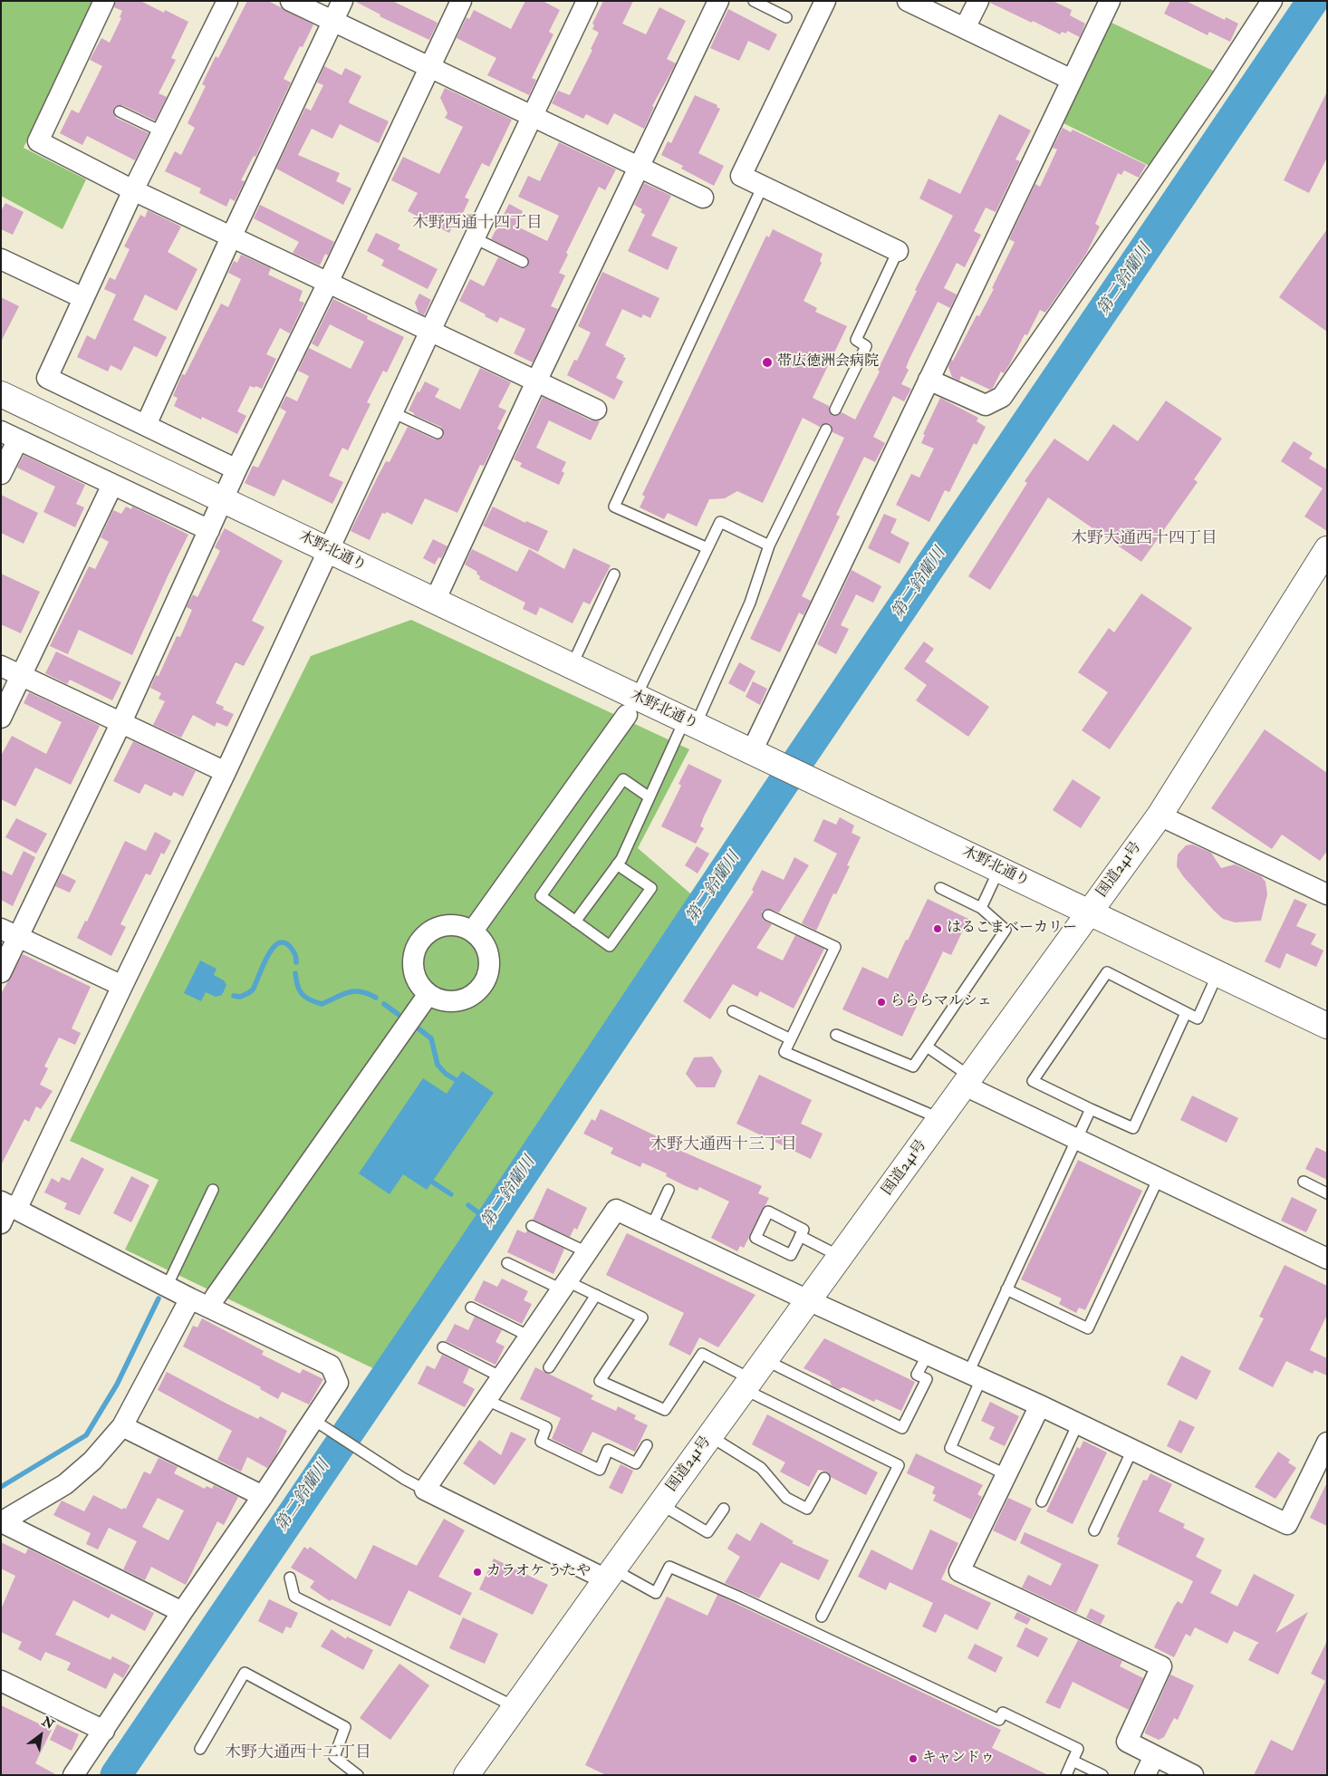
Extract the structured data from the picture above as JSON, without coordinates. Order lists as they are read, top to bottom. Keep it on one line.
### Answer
{"streets":{"main road":["木野北通り","国道241号"]},"crossings":[["木野北通り","国道241号"]],"districts":["木野西通十四丁目","木野大通西十四丁目","木野大通西十三丁目","木野大通西十二丁目"],"water":["第二鈴蘭川"],"places":["帯広徳洲会病院","はるこまベーカリー","らららマルシェ","カラオケ うたや","キャンドゥ"],"north":"top right"}
